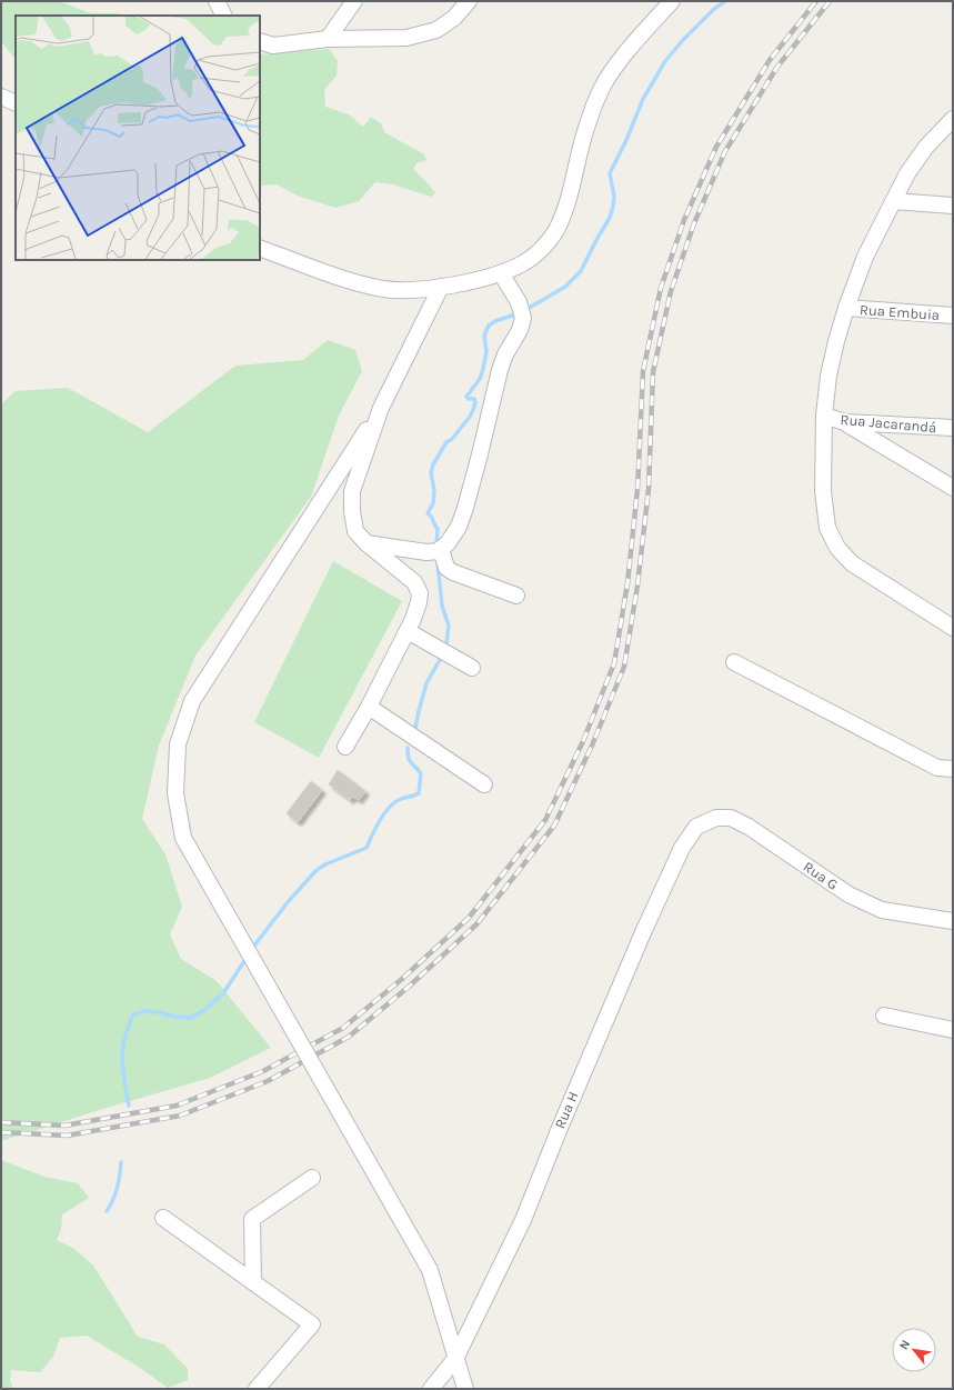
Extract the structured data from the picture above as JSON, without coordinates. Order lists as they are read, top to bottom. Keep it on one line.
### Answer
{"streets":{"street":["Rua Embuia","Rua Jacarandá","Rua G","Rua H"]},"crossings":[["Rua G","Rua H"]],"north":"top left"}
